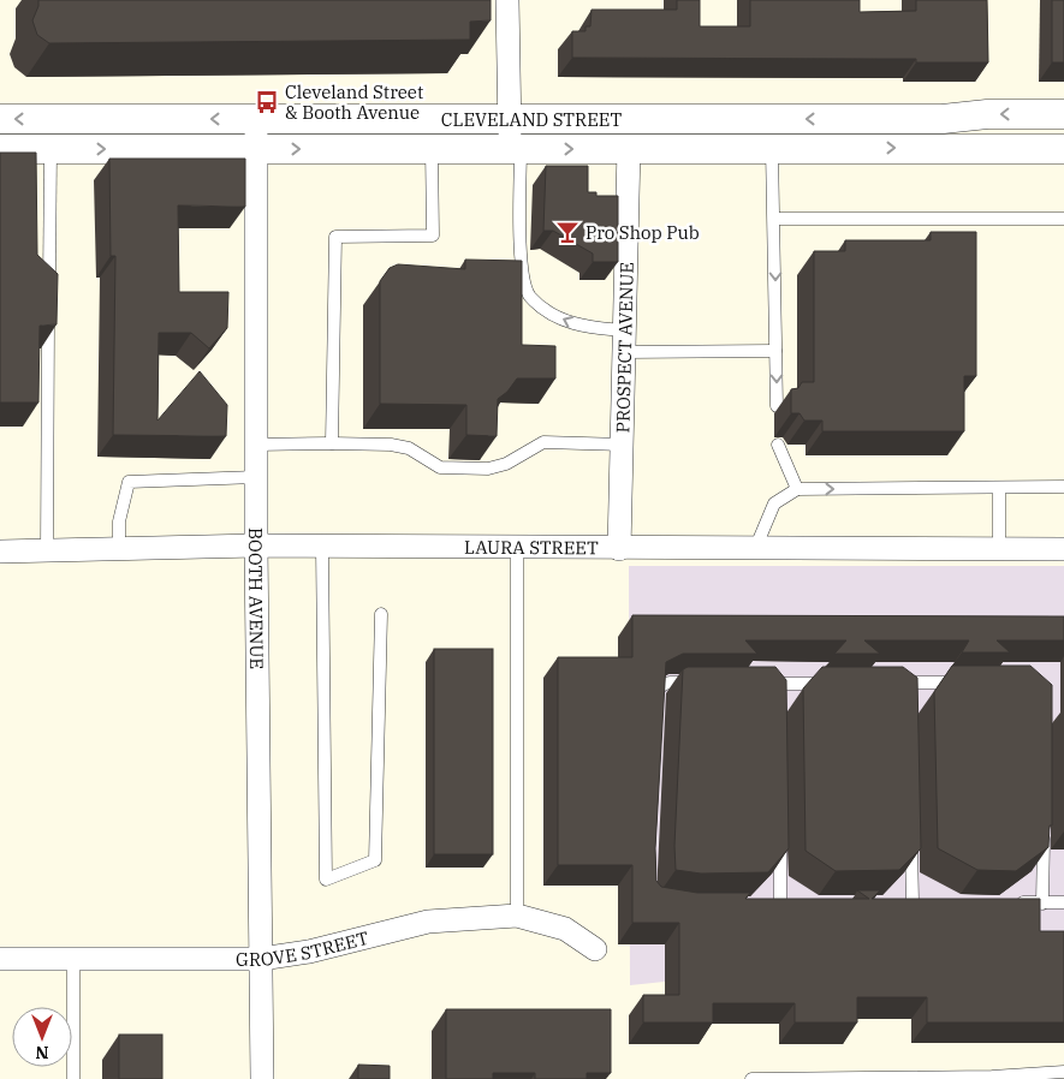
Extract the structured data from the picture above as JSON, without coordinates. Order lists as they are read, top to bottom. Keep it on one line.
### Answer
{"streets":{"street":["CLEVELAND STREET","PROSPECT AVENUE","LAURA STREET","BOOTH AVENUE","GROVE STREET"]},"crossings":[["CLEVELAND STREET","BOOTH AVENUE"],["PROSPECT AVENUE","LAURA STREET"],["LAURA STREET","BOOTH AVENUE"],["BOOTH AVENUE","GROVE STREET"]],"places":{"bus stop":["Cleveland Street & Booth Avenue"],"bar":["Pro Shop Pub"]},"north":"bottom"}
